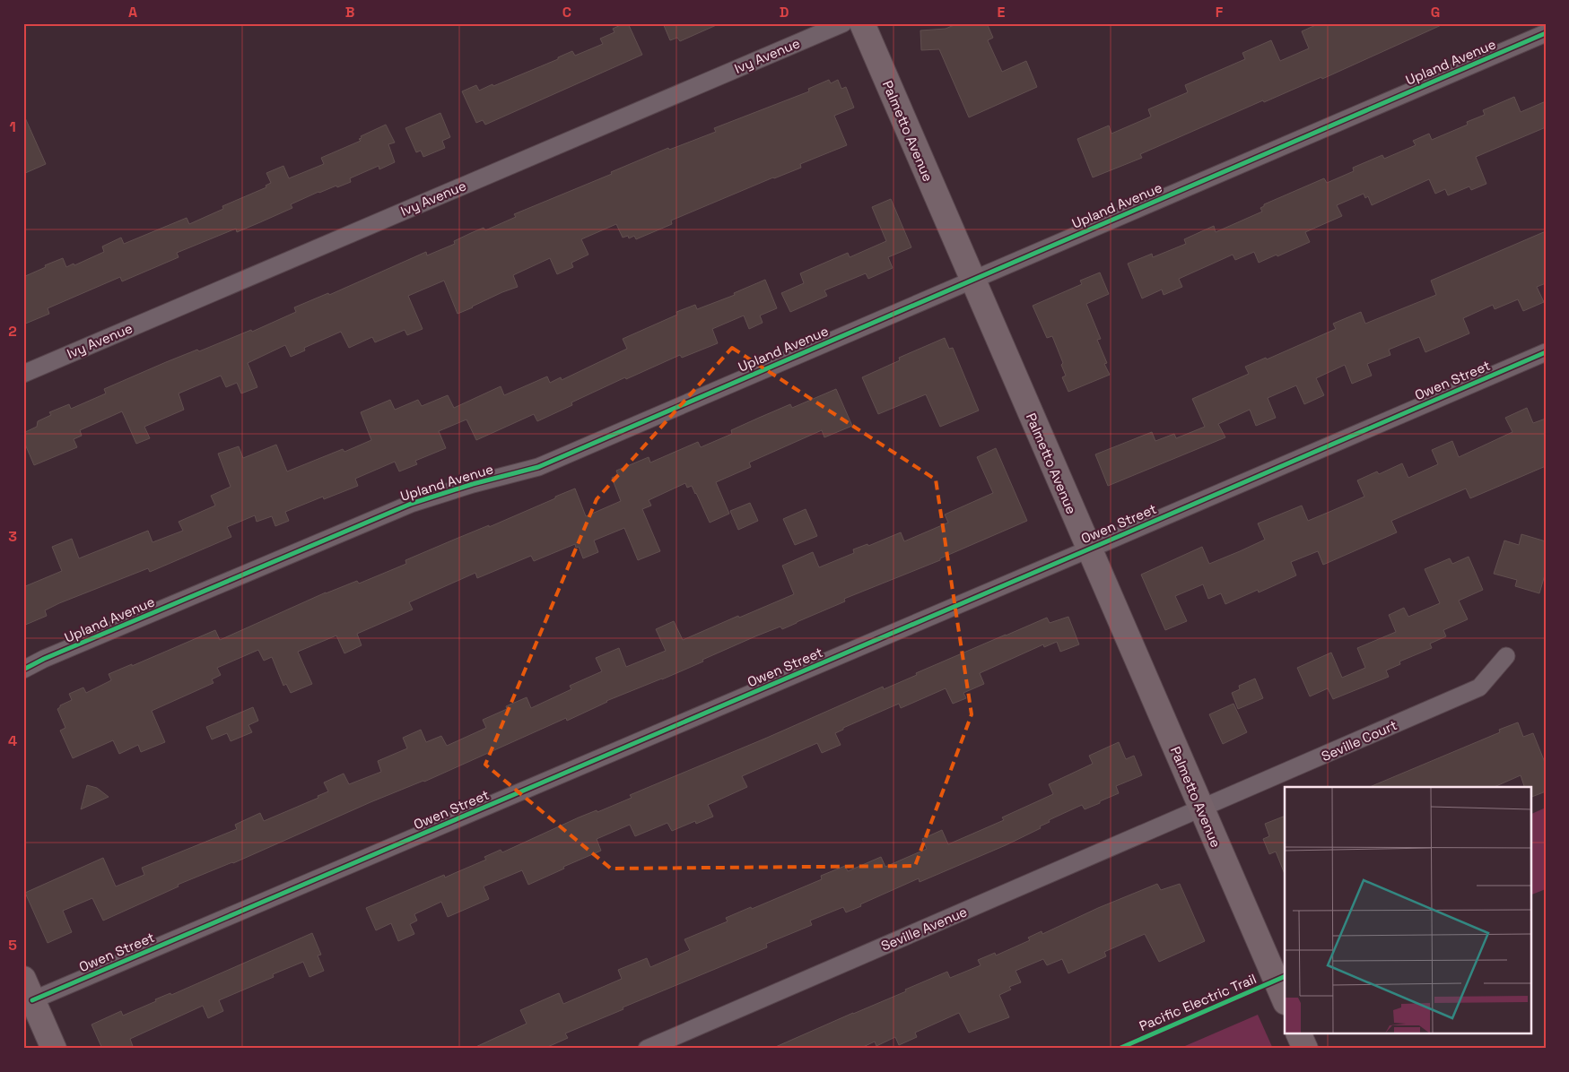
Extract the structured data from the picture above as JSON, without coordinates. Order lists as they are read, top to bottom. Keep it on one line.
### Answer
{"streets":{"street":["Ivy Avenue","Upland Avenue","Palmetto Avenue","Owen Street","Seville Court","Seville Avenue"],"cycle path":["Pacific Electric Trail"]},"crossings":[["Upland Avenue","Palmetto Avenue"],["Palmetto Avenue","Owen Street"],["Palmetto Avenue","Seville Court"],["Palmetto Avenue","Seville Avenue"],["Seville Court","Seville Avenue"]],"grid":{"columns":["A","B","C","D","E","F","G"],"rows":["1","2","3","4","5"]}}
